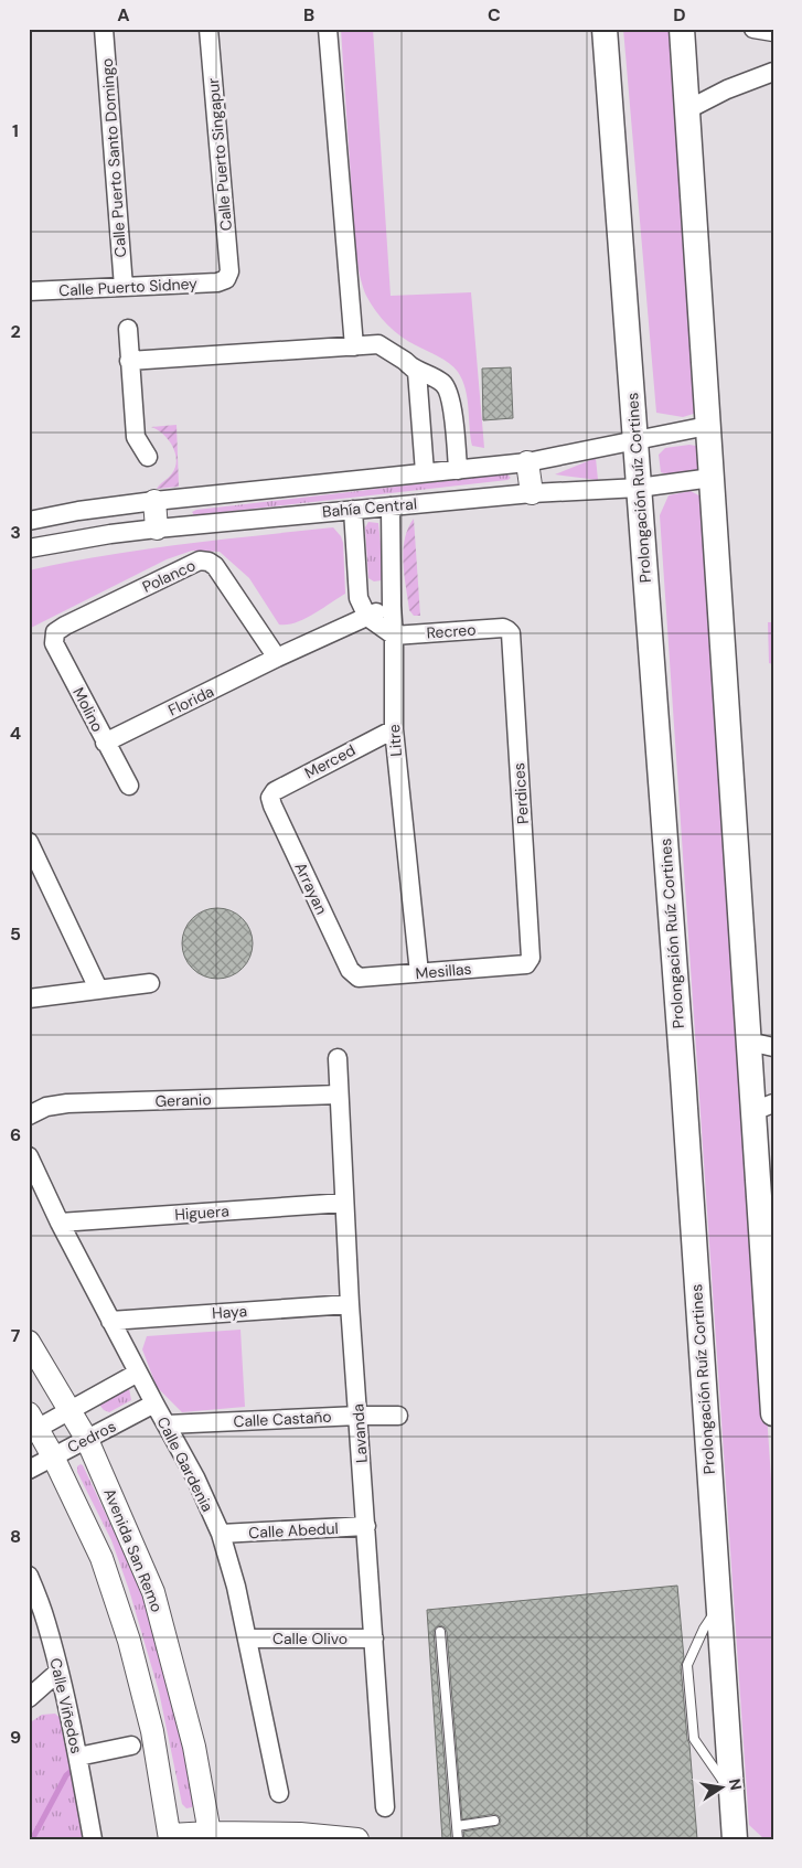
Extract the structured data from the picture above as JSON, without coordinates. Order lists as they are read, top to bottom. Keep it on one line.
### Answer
{"streets":{"main road":["Prolongación Ruíz Cortines"],"street":["Calle Puerto Singapur","Calle Puerto Santo Domingo","Calle Puerto Sidney","Bahía Central","Polanco","Recreo","Florida","Molino","Litre","Merced","Perdices","Arrayan","Mesillas","Geranio","Higuera","Haya","Calle Castaño","Lavanda","Cedros","Calle Gardenia","Calle Abedul","Avenida San Remo","Calle Olivo","Calle Viñedos"]},"crossings":[["Calle Puerto Singapur","Calle Puerto Sidney"],["Calle Puerto Santo Domingo","Calle Puerto Sidney"],["Prolongación Ruíz Cortines","Bahía Central"],["Bahía Central","Litre"],["Polanco","Florida"],["Polanco","Molino"],["Recreo","Litre"],["Recreo","Perdices"],["Florida","Molino"],["Florida","Litre"],["Litre","Merced"],["Litre","Mesillas"],["Merced","Arrayan"],["Perdices","Mesillas"],["Arrayan","Mesillas"],["Geranio","Lavanda"],["Higuera","Lavanda"],["Higuera","Calle Gardenia"],["Haya","Lavanda"],["Haya","Calle Gardenia"],["Calle Castaño","Lavanda"],["Calle Castaño","Calle Gardenia"],["Lavanda","Calle Abedul"],["Lavanda","Calle Olivo"],["Cedros","Calle Gardenia"],["Cedros","Avenida San Remo"],["Calle Gardenia","Calle Abedul"],["Calle Gardenia","Calle Olivo"]],"north":"right","grid":{"columns":["A","B","C","D"],"rows":["1","2","3","4","5","6","7","8","9"]}}
